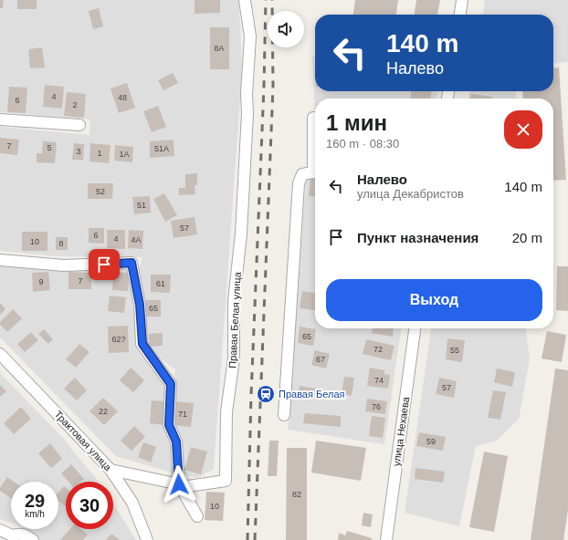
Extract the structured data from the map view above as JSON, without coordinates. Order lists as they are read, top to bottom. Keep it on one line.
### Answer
{"streets":{"street":["Правая Белая улица","улица Нехаева","Трактовая улица"]},"crossings":[["Правая Белая улица","Трактовая улица"]],"places":{"station":["Правая Белая"]},"house_numbers":["8А","4","48","6","2","7","5","51А","3","1","1А","52","51","57","6","4","4А","10","8","7","9","61","65","65","62?","72","55","67","74","57","76","22","71","59","82","10"],"page":{"turn":["140 m","Налево"],"heading":["1 мин","160 m · 08:30"],"list":[{"name":"Налево","note":"улица Декабристов","value":"140 m"},{"name":"Пункт назначения","value":"20 m"}],"buttons":"Выход","speed":"29 km/h","limit":"30"}}
